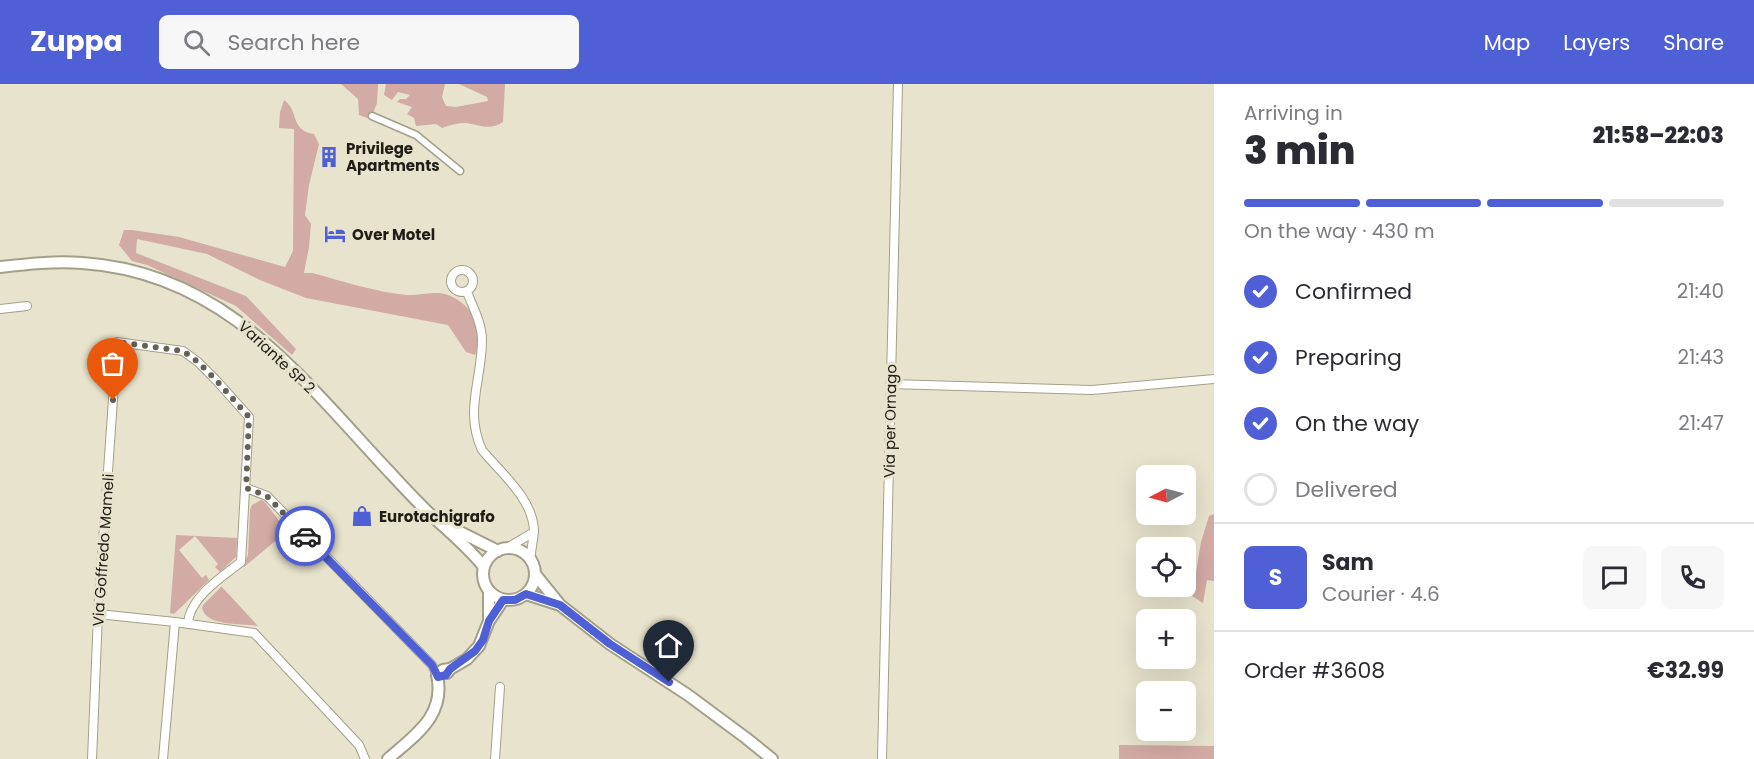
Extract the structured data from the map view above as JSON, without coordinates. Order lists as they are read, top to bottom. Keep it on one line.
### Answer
{"streets":{"main road":["Variante SP 2"],"street":["Via per Ornago","Via Goffredo Mameli"]},"places":{"building":["Privilege Apartments"],"hotel":["Over Motel"],"shop":["Eurotachigrafo"]},"north":"left","page":{"header":"Zuppa","search":"Search here","nav":["Map","Layers","Share"],"heading":["3 min","Arriving in","21:58–22:03"],"panel":["Sam","Courier · 4.6","Order #3608","€32.99"],"bar":"On the way · 430 m","list":[["Confirmed","21:40"],["Preparing","21:43"],["On the way","21:47"],"Delivered"],"map_buttons":["+","−"],"round":"S"}}
